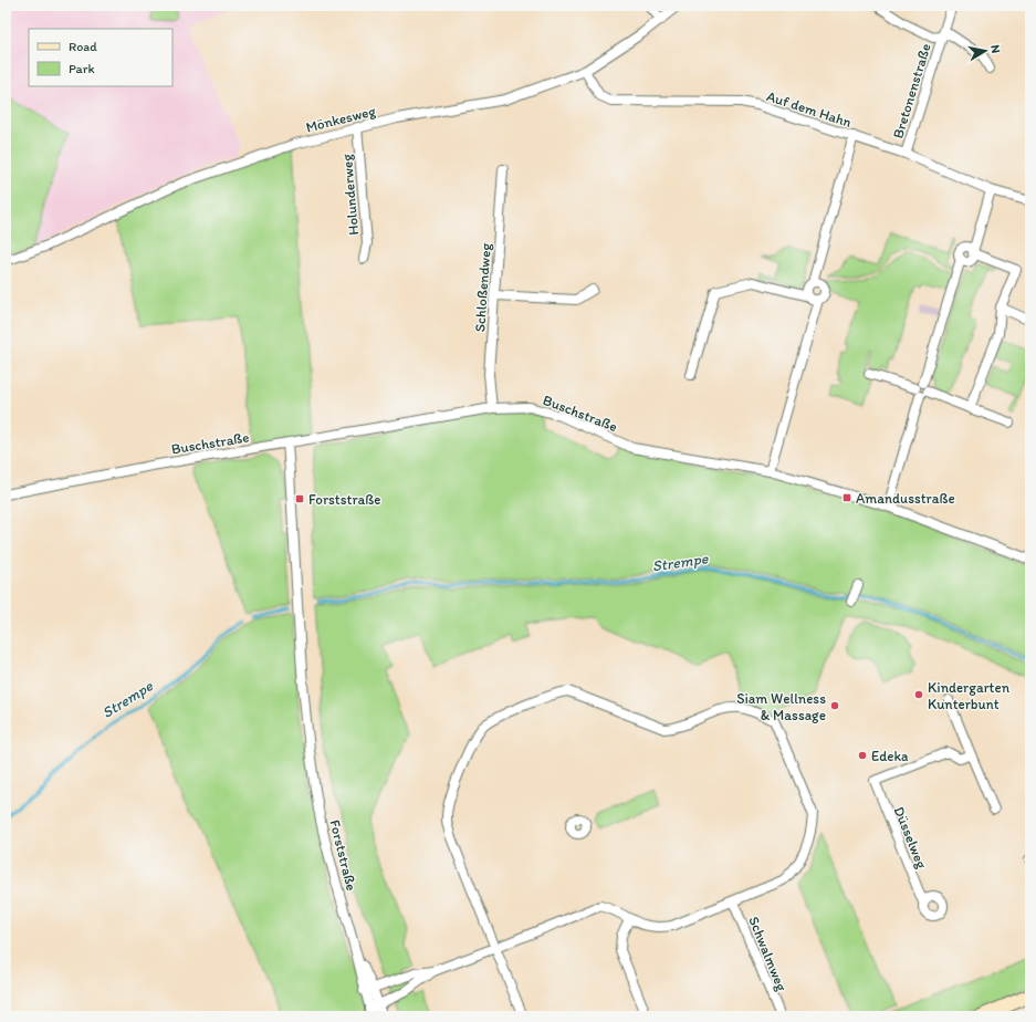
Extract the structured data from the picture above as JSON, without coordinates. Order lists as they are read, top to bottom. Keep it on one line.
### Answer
{"streets":{"street":["Bretonenstraße","Auf dem Hahn","Mönkesweg","Holunderweg","Schloßendweg","Buschstraße","Düsselweg","Forststraße","Schwalmweg"]},"crossings":[["Bretonenstraße","Auf dem Hahn"],["Auf dem Hahn","Mönkesweg"],["Mönkesweg","Holunderweg"],["Schloßendweg","Buschstraße"],["Buschstraße","Forststraße"]],"water":["Strempe"],"places":{"transit":["Amandusstraße","Forststraße"],"other":["Kindergarten Kunterbunt","Siam Wellness & Massage","Edeka"]},"legend":["Road","Park"],"north":"right"}
